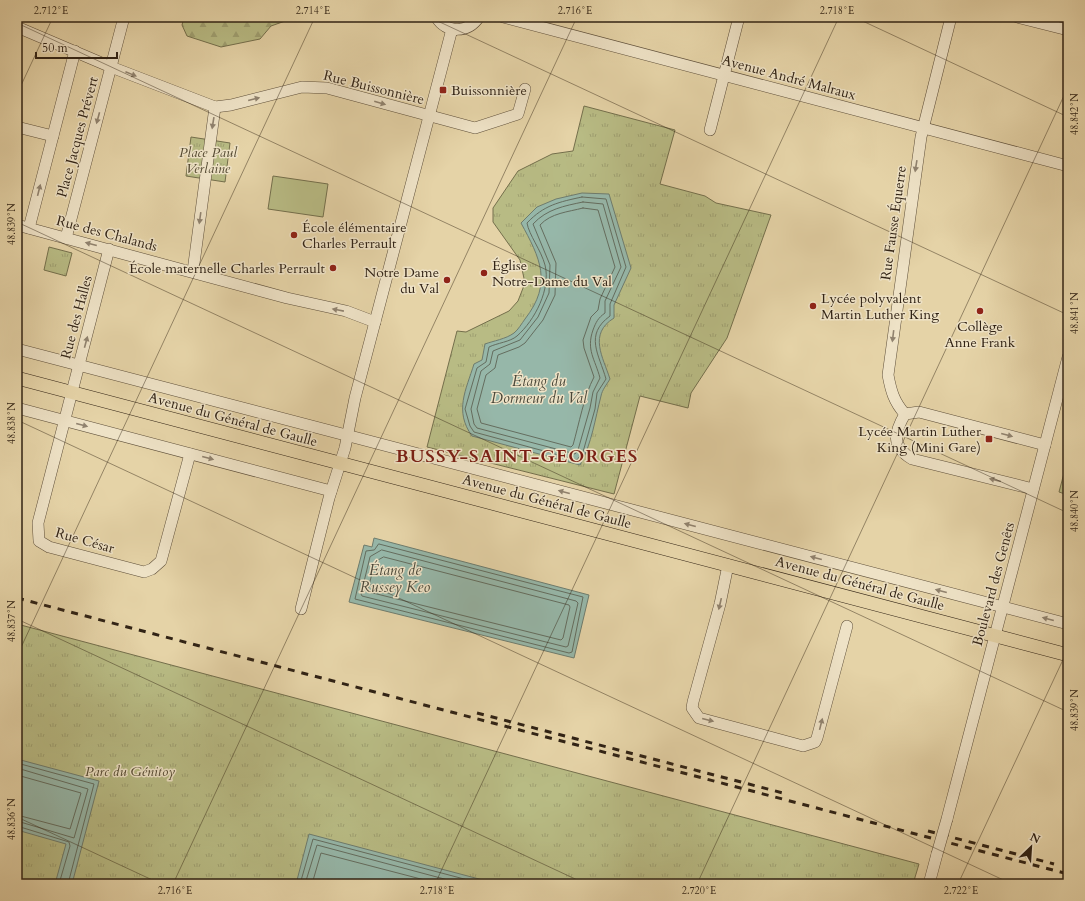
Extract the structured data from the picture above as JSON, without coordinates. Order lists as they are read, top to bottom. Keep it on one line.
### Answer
{"streets":{"main road":["Avenue du Général de Gaulle"],"street":["Avenue André Malraux","Rue Buissonnière","Place Jacques Prévert","Rue Fausse Équerre","Rue des Chalands","Rue des Halles","Rue César","Boulevard des Genêts"]},"crossings":[["Avenue André Malraux","Rue Fausse Équerre"],["Rue Buissonnière","Place Jacques Prévert"],["Place Jacques Prévert","Rue des Chalands"],["Rue des Chalands","Rue des Halles"],["Rue des Halles","Avenue du Général de Gaulle"],["Rue des Halles","Rue César"],["Avenue du Général de Gaulle","Rue César"],["Avenue du Général de Gaulle","Boulevard des Genêts"]],"one_way":["Rue Buissonnière","Rue Fausse Équerre","Rue des Chalands","Rue des Halles"],"districts":["BUSSY-SAINT-GEORGES"],"water":["Étang du Dormeur du Val","Étang de Russey Keo"],"parks":["Place Paul Verlaine","Parc du Génitoy"],"places":{"transit":["Buissonnière","Lycée Martin Luther King (Mini Gare)"],"other":["École élémentaire Charles Perrault","École maternelle Charles Perrault","Église Notre-Dame du Val","Notre Dame du Val","Lycée polyvalent Martin Luther King","Collège Anne Frank"]},"scale_bar":"50 m","north":"top right","coordinates":["2.712°E","2.714°E","2.716°E","2.718°E","48.842°N","48.839°N","48.841°N","48.838°N","48.840°N","48.837°N","48.836°N","2.720°E","2.722°E"]}
